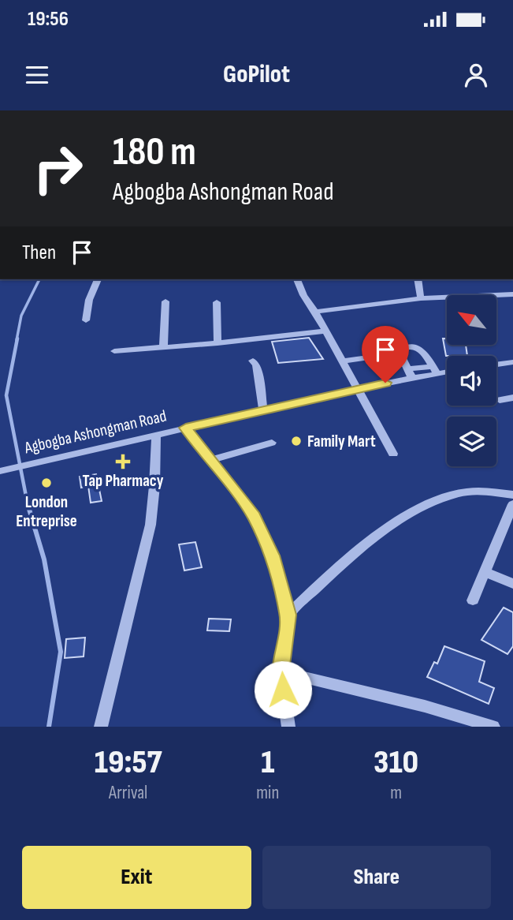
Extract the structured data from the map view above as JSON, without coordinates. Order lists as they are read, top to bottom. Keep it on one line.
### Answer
{"streets":{"street":["Agbogba Ashongman Road"]},"places":{"other":["Family Mart","London Entreprise"],"health":["Tap Pharmacy"]},"north":"top left","page":{"status":"19:56","header":"GoPilot","turn":["180 m","Agbogba Ashongman Road"],"then":"Then","eta":["19:57","Arrival","1","min","310","m"],"buttons":["Exit","Share"]}}
